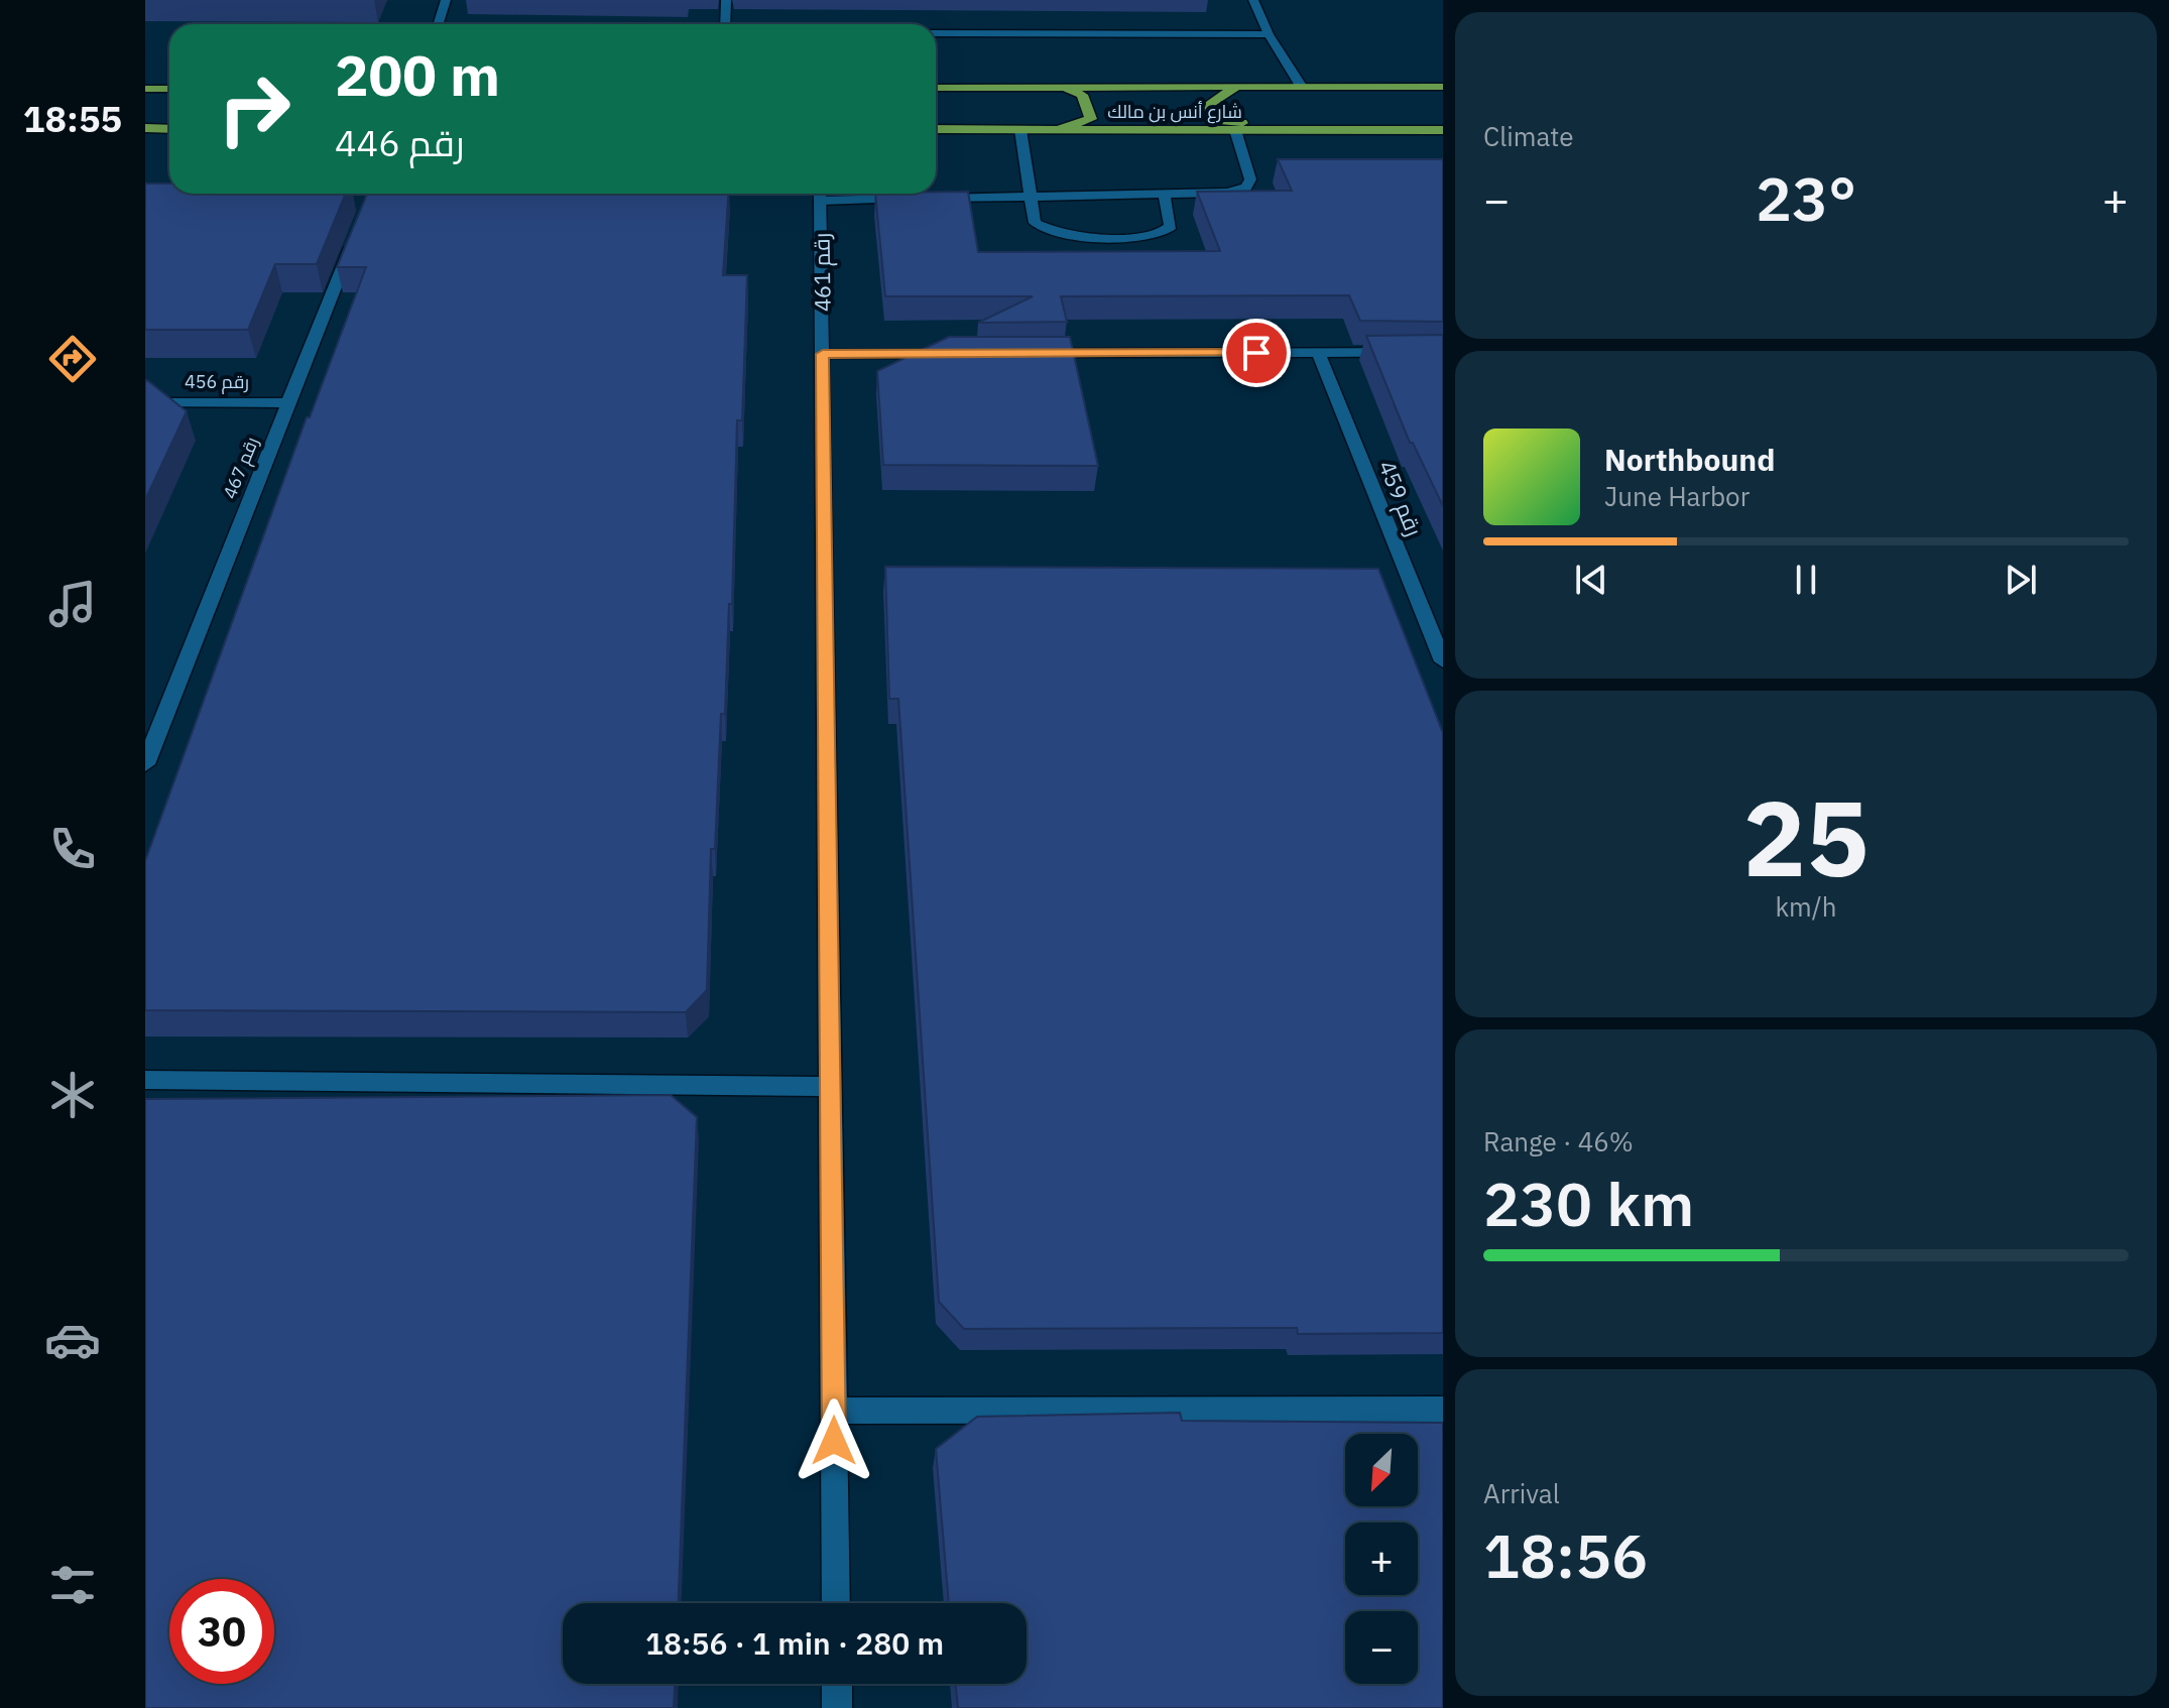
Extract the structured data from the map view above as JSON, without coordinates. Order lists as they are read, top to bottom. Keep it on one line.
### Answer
{"streets":{"main road":["شارع أنس بن مالك"],"street":["رقم 461","رقم 456","رقم 467","رقم 459"]},"crossings":[["رقم 456","رقم 467"]],"north":"bottom left","page":{"tabs":"18:55","tile":["Climate",["25","km/h"],["Range · 46%","230 km"],["Arrival","18:56"]],"turn":["200 m","رقم 446"],"heat":["−","23°","+"],"song":["Northbound","June Harbor"],"map_buttons":["+","−"],"limit":"30","trip":"18:56 · 1 min · 280 m"}}
